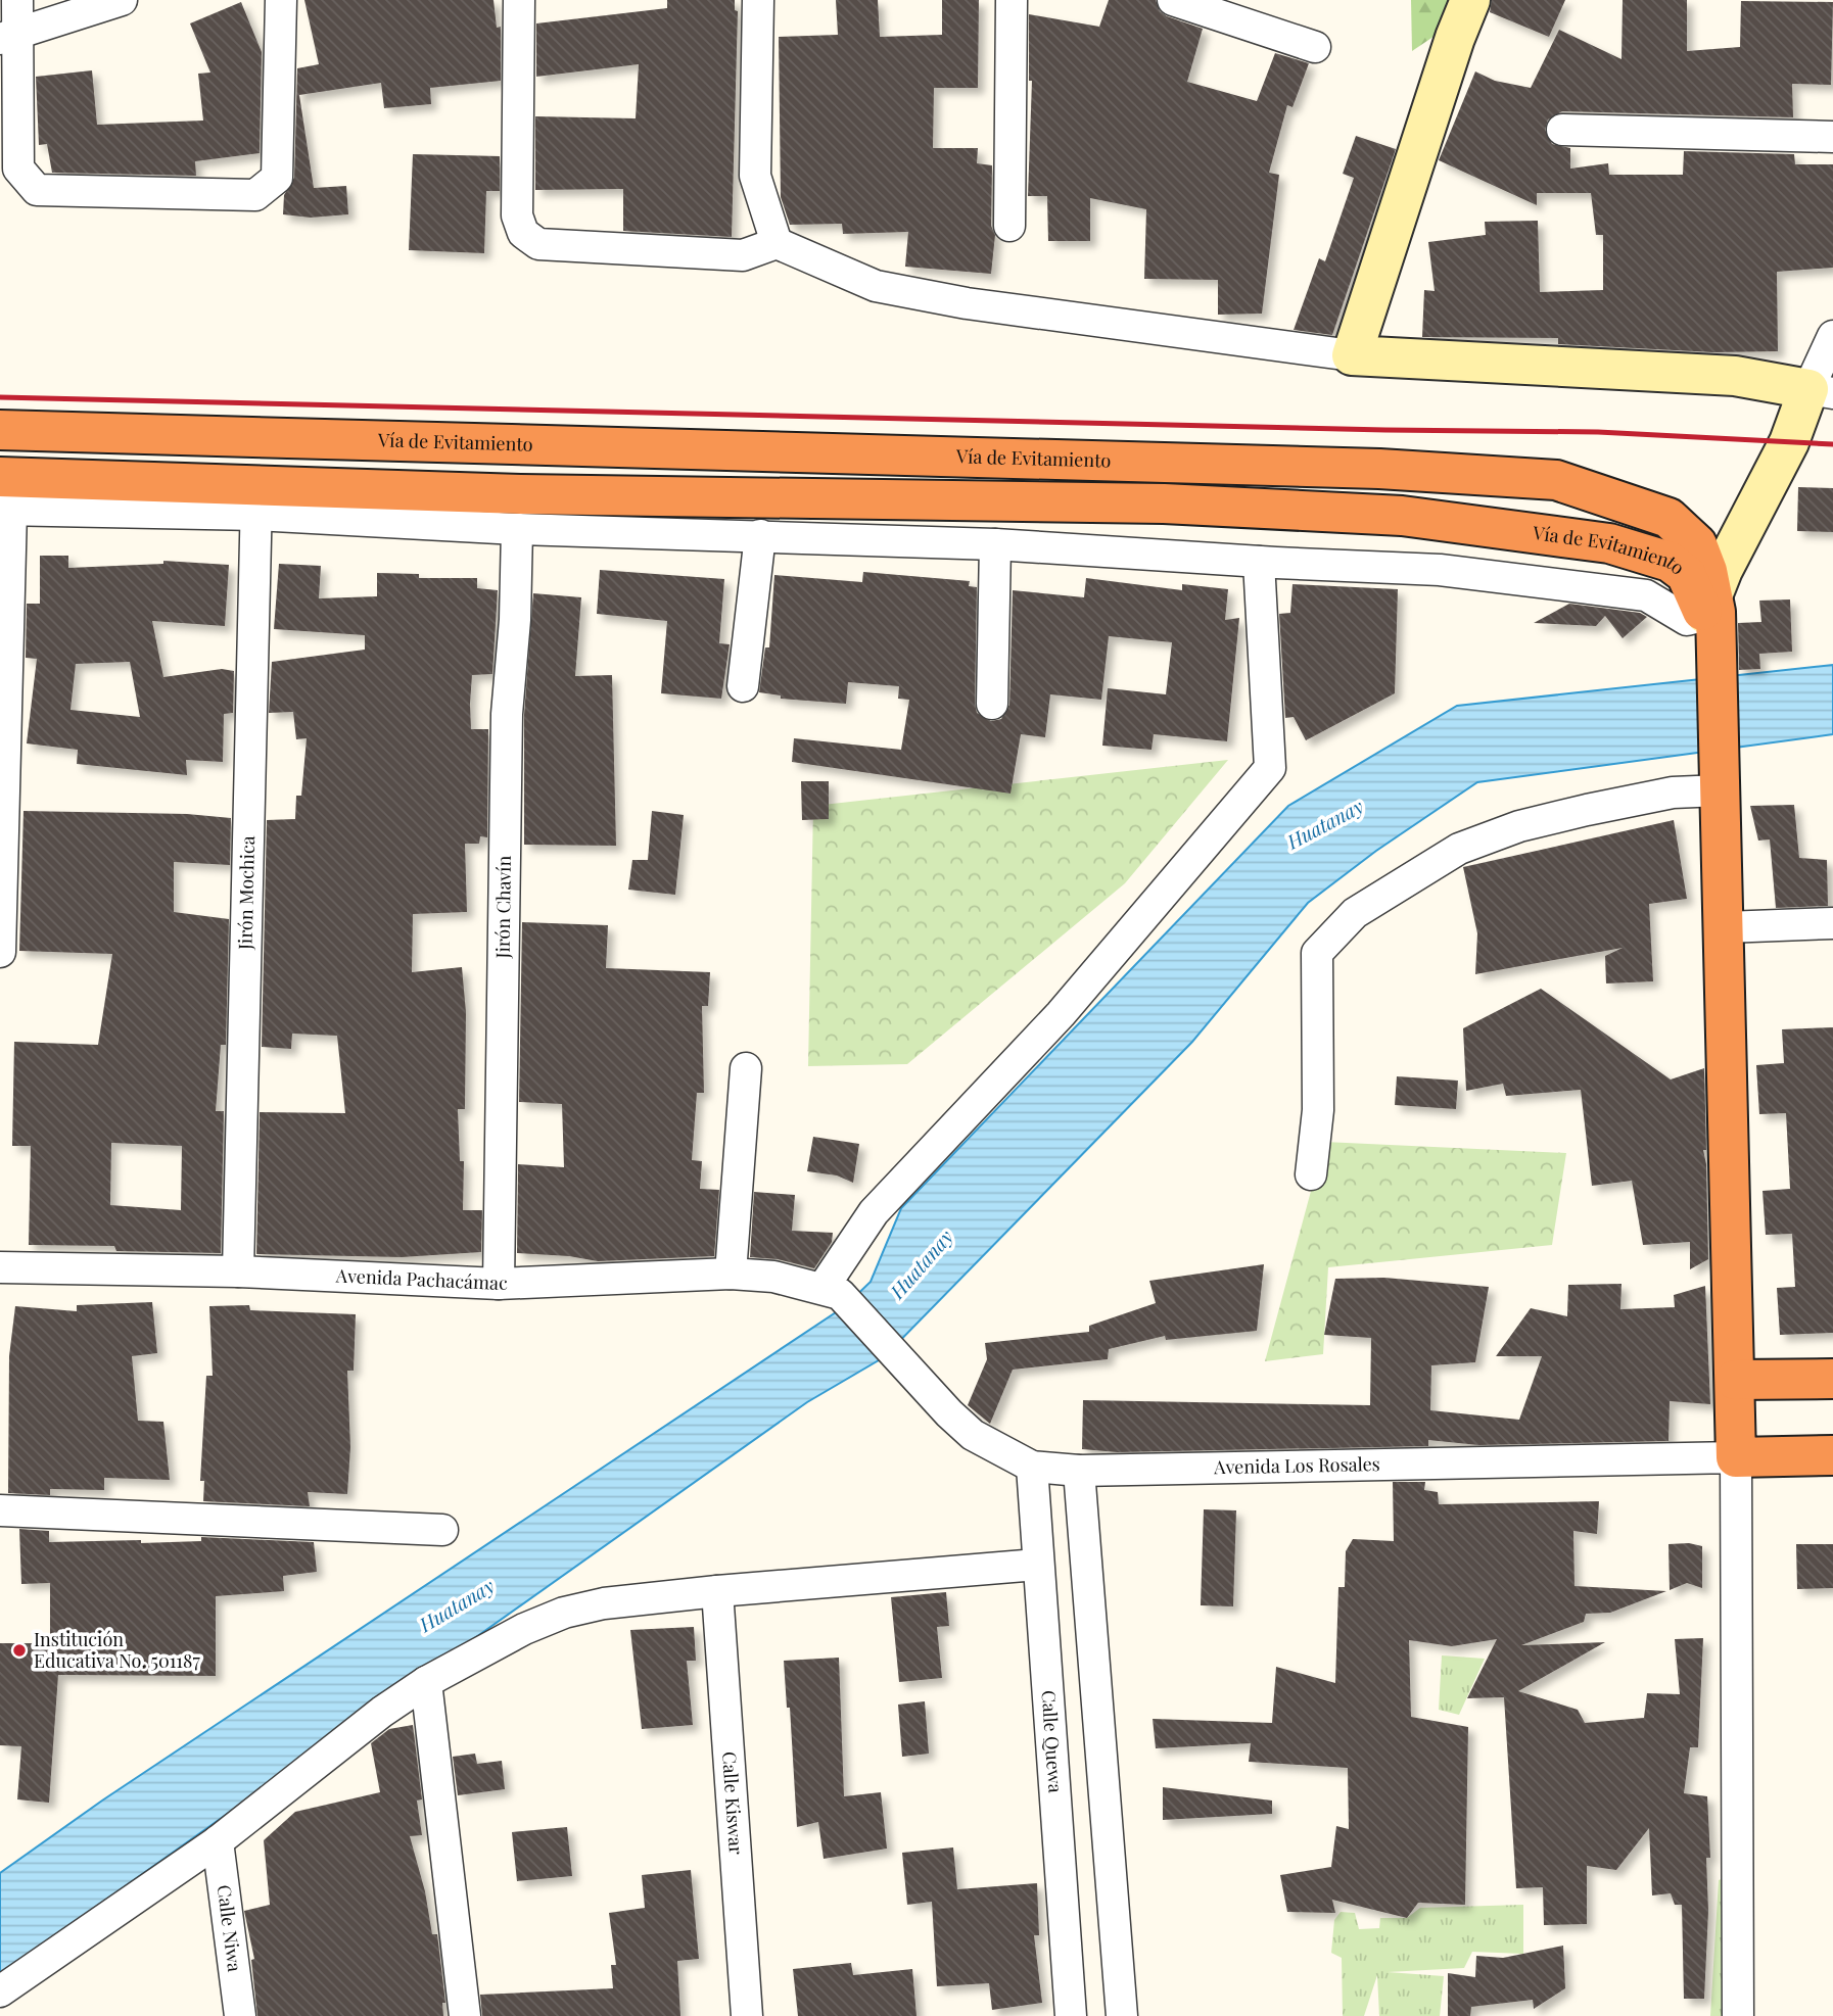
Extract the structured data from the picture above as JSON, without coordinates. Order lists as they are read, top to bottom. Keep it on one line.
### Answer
{"streets":{"highway":["Vía de Evitamiento"],"street":["Jirón Mochica","Jirón Chavín","Avenida Pachacámac","Avenida Los Rosales","Calle Quewa","Calle Kiswar","Calle Niwa"]},"crossings":[["Vía de Evitamiento","Jirón Mochica"],["Vía de Evitamiento","Avenida Los Rosales"],["Jirón Mochica","Avenida Pachacámac"],["Jirón Chavín","Avenida Pachacámac"],["Avenida Pachacámac","Avenida Los Rosales"],["Avenida Los Rosales","Calle Quewa"]],"water":["Huatanay"],"places":["Institución Educativa No. 501187"]}
